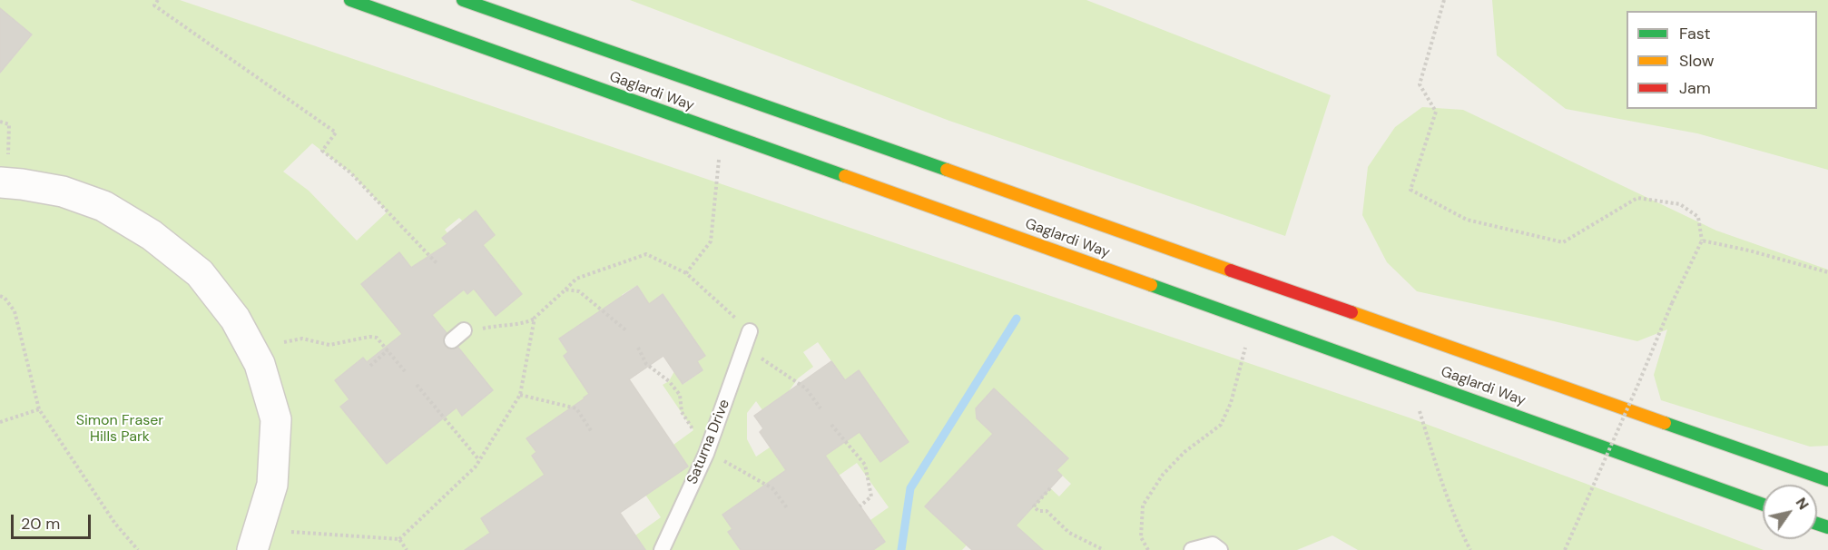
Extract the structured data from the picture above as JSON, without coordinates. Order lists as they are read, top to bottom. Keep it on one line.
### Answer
{"streets":{"main road":["Gaglardi Way"],"lane":["Saturna Drive"]},"parks":["Simon Fraser Hills Park"],"legend":["Fast","Slow","Jam"],"scale_bar":"20 m","north":"top right"}
